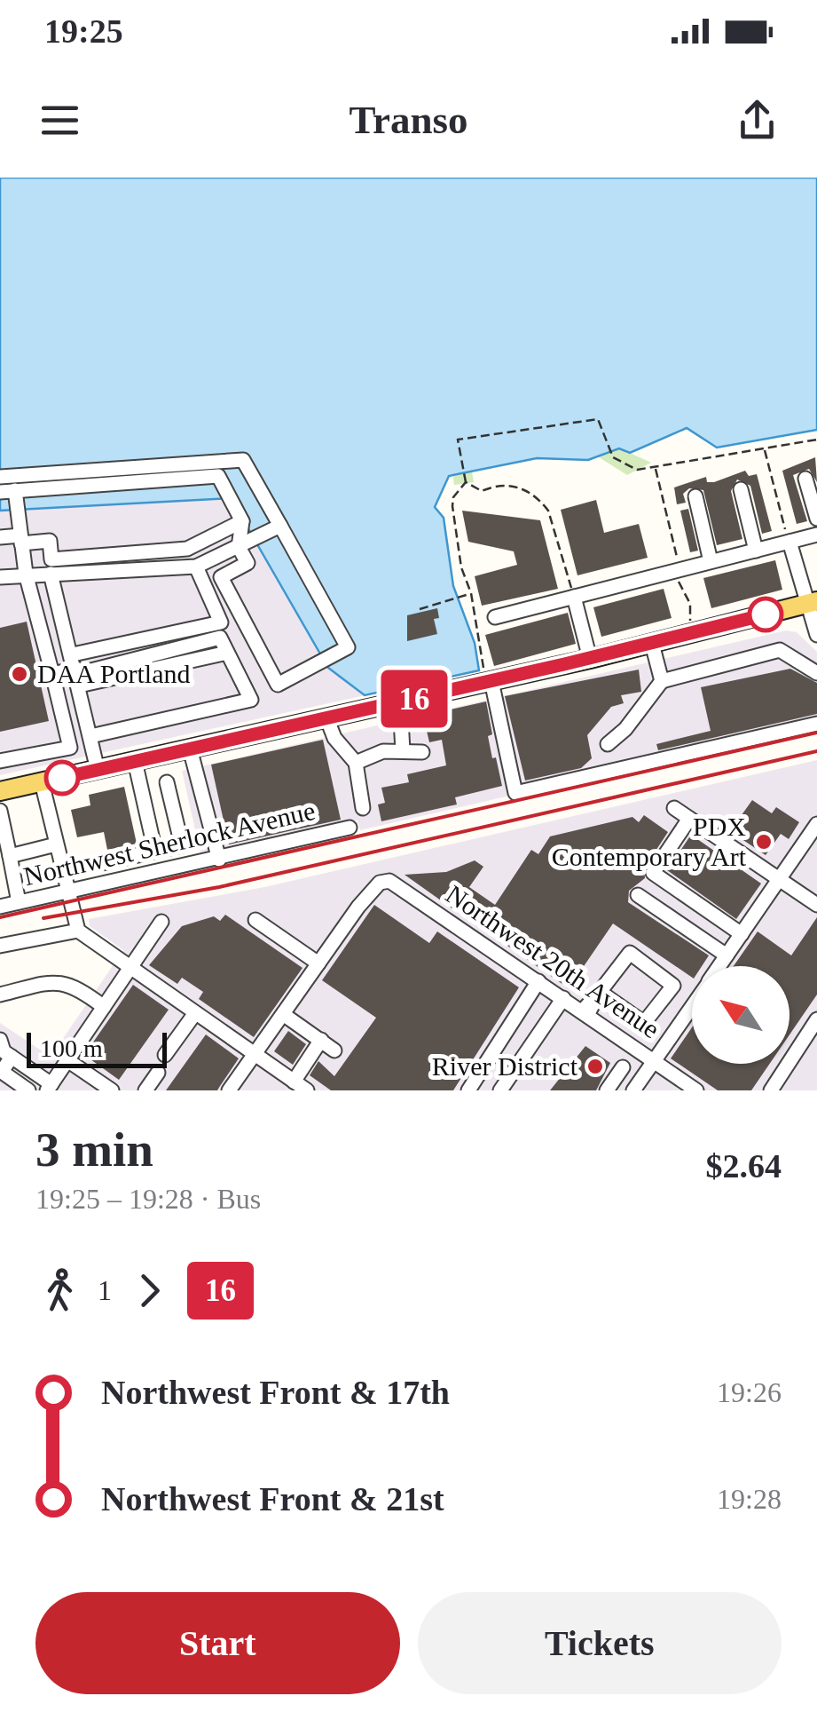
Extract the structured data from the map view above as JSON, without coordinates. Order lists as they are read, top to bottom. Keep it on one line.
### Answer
{"streets":{"street":["Northwest Sherlock Avenue","Northwest 20th Avenue"]},"places":["DAA Portland","PDX Contemporary Art","River District"],"lines":["bus line 16"],"scale_bar":"100 m","north":"top left","page":{"status":"19:25","header":"Transo","on_map":"16","scale":"100 m","heading":["3 min","19:25 – 19:28 · Bus","$2.64"],"legs":["1","16"],"list":[{"name":"Northwest Front & 17th","value":"19:26"},{"name":"Northwest Front & 21st","value":"19:28"}],"buttons":["Start","Tickets"]}}
